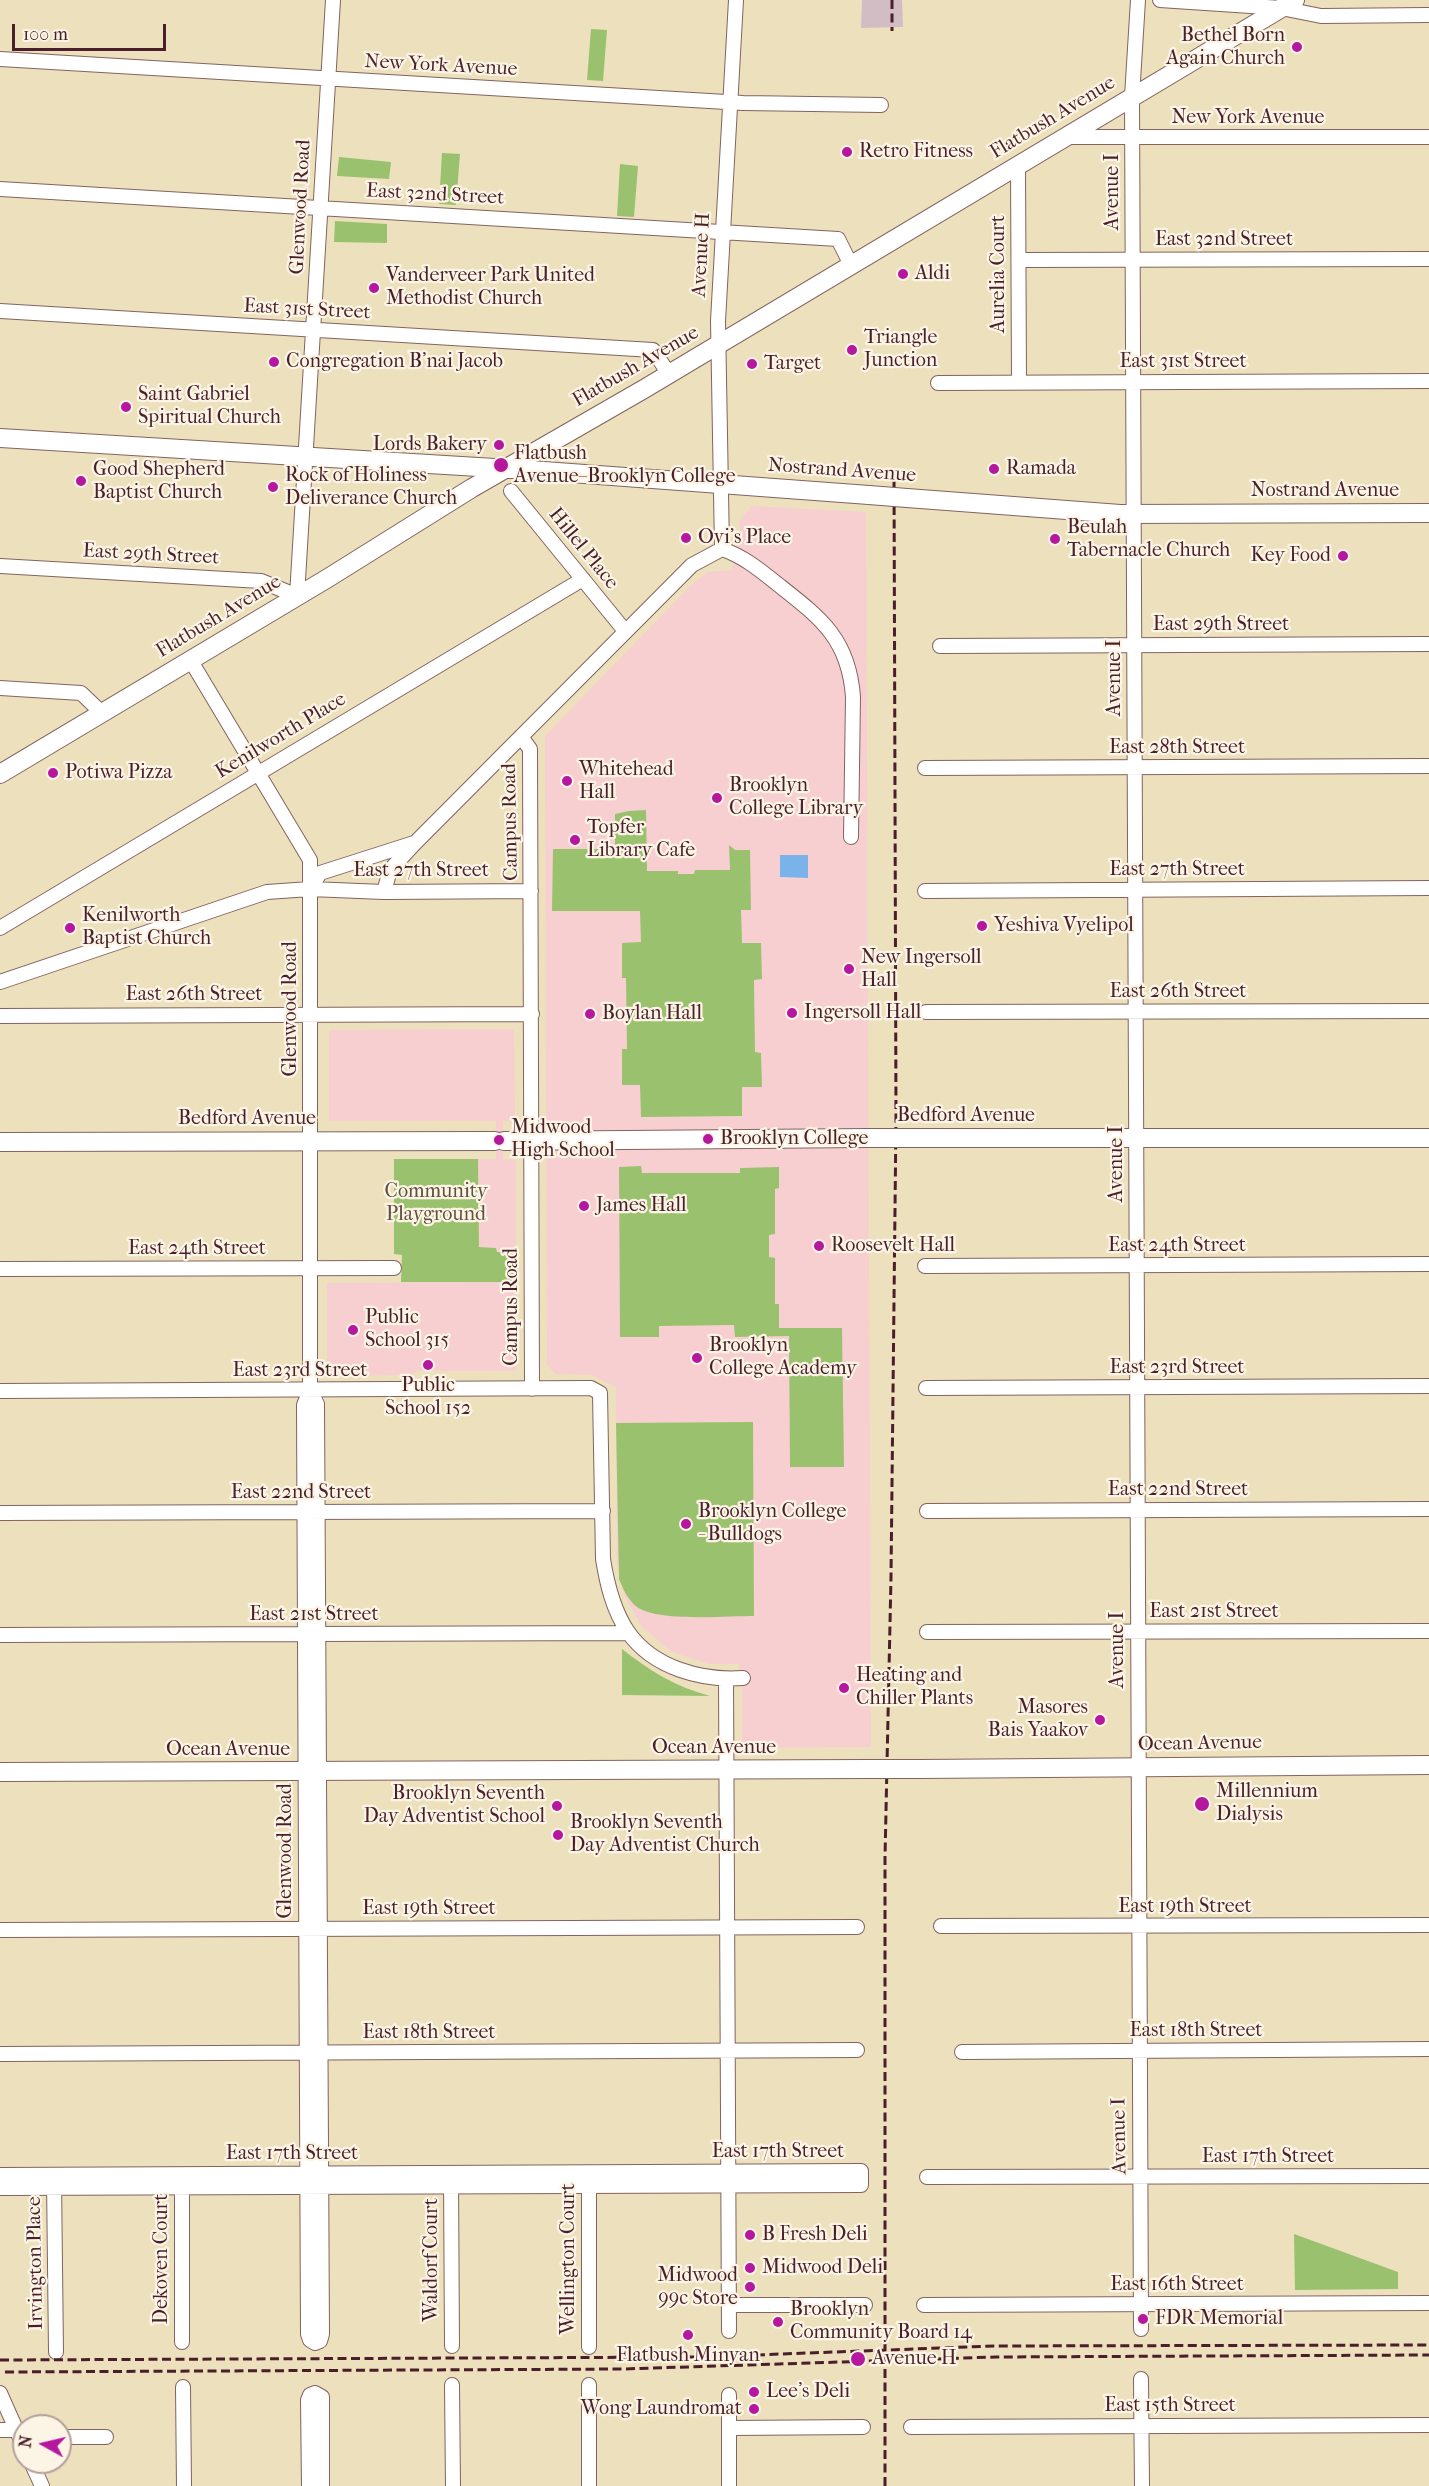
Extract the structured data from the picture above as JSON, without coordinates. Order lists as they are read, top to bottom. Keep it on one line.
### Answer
{"streets":{"main road":["Flatbush Avenue","Nostrand Avenue","Bedford Avenue","Ocean Avenue"],"street":["New York Avenue","Avenue I","East 32nd Street","Glenwood Road","Avenue H","Aurelia Court","East 31st Street","Hillel Place","East 29th Street","Kenilworth Place","East 28th Street","Campus Road","East 27th Street","East 26th Street","East 24th Street","East 23rd Street","East 22nd Street","East 21st Street","East 19th Street","East 18th Street","East 17th Street","Dekoven Court","Wellington Court","Waldorf Court","Irvington Place","East 16th Street","East 15th Street"]},"crossings":[["New York Avenue","Flatbush Avenue"],["New York Avenue","Avenue I"],["New York Avenue","Glenwood Road"],["New York Avenue","Avenue H"],["Flatbush Avenue","Avenue I"],["Flatbush Avenue","East 32nd Street"],["Flatbush Avenue","Glenwood Road"],["Flatbush Avenue","Avenue H"],["Flatbush Avenue","Aurelia Court"],["Flatbush Avenue","East 31st Street"],["Flatbush Avenue","Nostrand Avenue"],["Flatbush Avenue","East 29th Street"],["Avenue I","East 32nd Street"],["Avenue I","East 31st Street"],["Avenue I","Nostrand Avenue"],["Avenue I","East 29th Street"],["Avenue I","East 28th Street"],["Avenue I","East 27th Street"],["Avenue I","East 26th Street"],["Avenue I","Bedford Avenue"],["Avenue I","East 24th Street"],["Avenue I","East 23rd Street"],["Avenue I","East 22nd Street"],["Avenue I","East 21st Street"],["Avenue I","Ocean Avenue"],["Avenue I","East 19th Street"],["Avenue I","East 18th Street"],["Avenue I","East 17th Street"],["Avenue I","East 16th Street"],["East 32nd Street","Glenwood Road"],["East 32nd Street","Avenue H"],["East 32nd Street","Aurelia Court"],["Glenwood Road","East 31st Street"],["Glenwood Road","Nostrand Avenue"],["Glenwood Road","East 29th Street"],["Glenwood Road","Kenilworth Place"],["Glenwood Road","East 27th Street"],["Glenwood Road","East 26th Street"],["Glenwood Road","Bedford Avenue"],["Glenwood Road","East 24th Street"],["Glenwood Road","East 23rd Street"],["Glenwood Road","East 22nd Street"],["Glenwood Road","East 21st Street"],["Glenwood Road","Ocean Avenue"],["Glenwood Road","East 19th Street"],["Glenwood Road","East 18th Street"],["Glenwood Road","East 17th Street"],["Avenue H","Nostrand Avenue"],["Avenue H","Campus Road"],["Aurelia Court","East 31st Street"],["Hillel Place","Kenilworth Place"],["Hillel Place","Campus Road"],["Campus Road","East 27th Street"],["Campus Road","East 26th Street"],["Campus Road","Bedford Avenue"],["Campus Road","East 23rd Street"],["East 23rd Street","East 22nd Street"],["East 17th Street","Dekoven Court"],["East 17th Street","Wellington Court"],["East 17th Street","Waldorf Court"],["East 17th Street","Irvington Place"]],"parks":["Community Playground"],"places":["Bethel Born Again Church","Retro Fitness","Aldi","Vanderveer Park United Methodist Church","Triangle Junction","Congregation B'nai Jacob","Target","Saint Gabriel Spiritual Church","Lords Bakery","Flatbush Avenue–Brooklyn College","Ramada","Good Shepherd Baptist Church","Rock of Holiness Deliverance Church","Ovi's Place","Beulah Tabernacle Church","Key Food","Potiwa Pizza","Whitehead Hall","Brooklyn College Library","Topfer Library Cafe","Yeshiva Vyelipol","Kenilworth Baptist Church","New Ingersoll Hall","Ingersoll Hall","Boylan Hall","Brooklyn College","Midwood High School","James Hall","Roosevelt Hall","Public School 315","Brooklyn College Academy","Public School 152","Brooklyn College - Bulldogs","Heating and Chiller Plants","Masores Bais Yaakov","Millennium Dialysis","Brooklyn Seventh Day Adventist School","Brooklyn Seventh Day Adventist Church","B Fresh Deli","Midwood Deli","Midwood 99c Store","FDR Memorial","Brooklyn Community Board 14","Flatbush Minyan","Avenue H","Lee's Deli","Wong Laundromat"],"scale_bar":"100 m","north":"left"}
